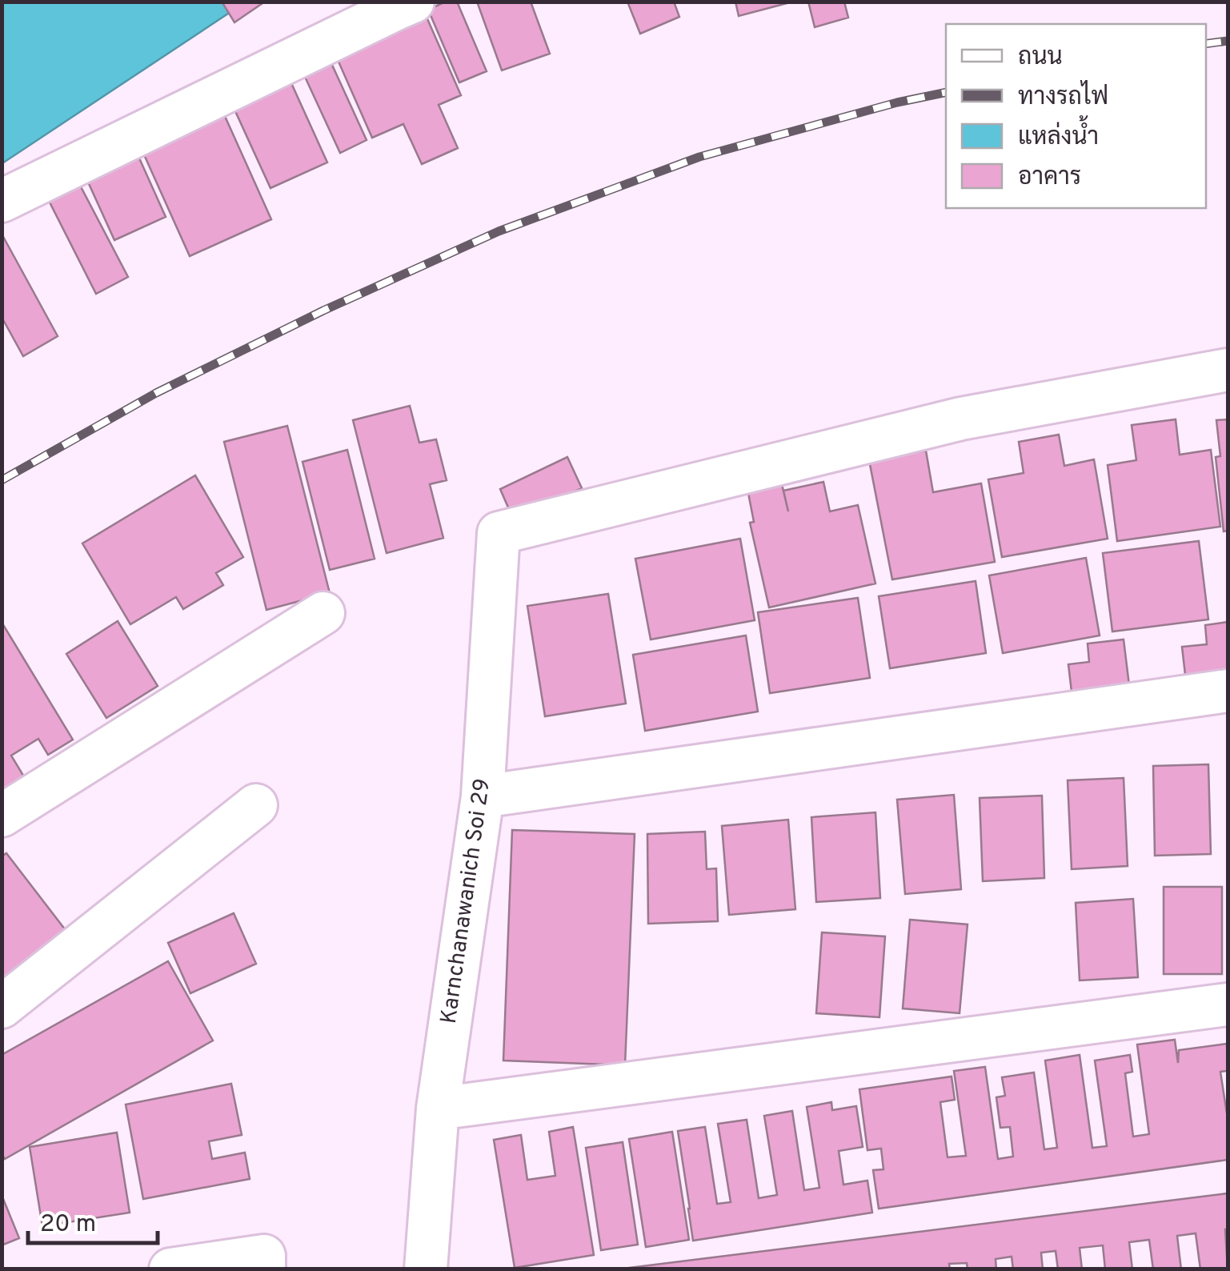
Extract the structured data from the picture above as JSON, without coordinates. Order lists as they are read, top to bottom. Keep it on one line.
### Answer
{"streets":{"street":["Karnchanawanich Soi 29"]},"legend":["ถนน","ทางรถไฟ","แหล่งน้ำ","อาคาร"],"scale_bar":"20 m"}
